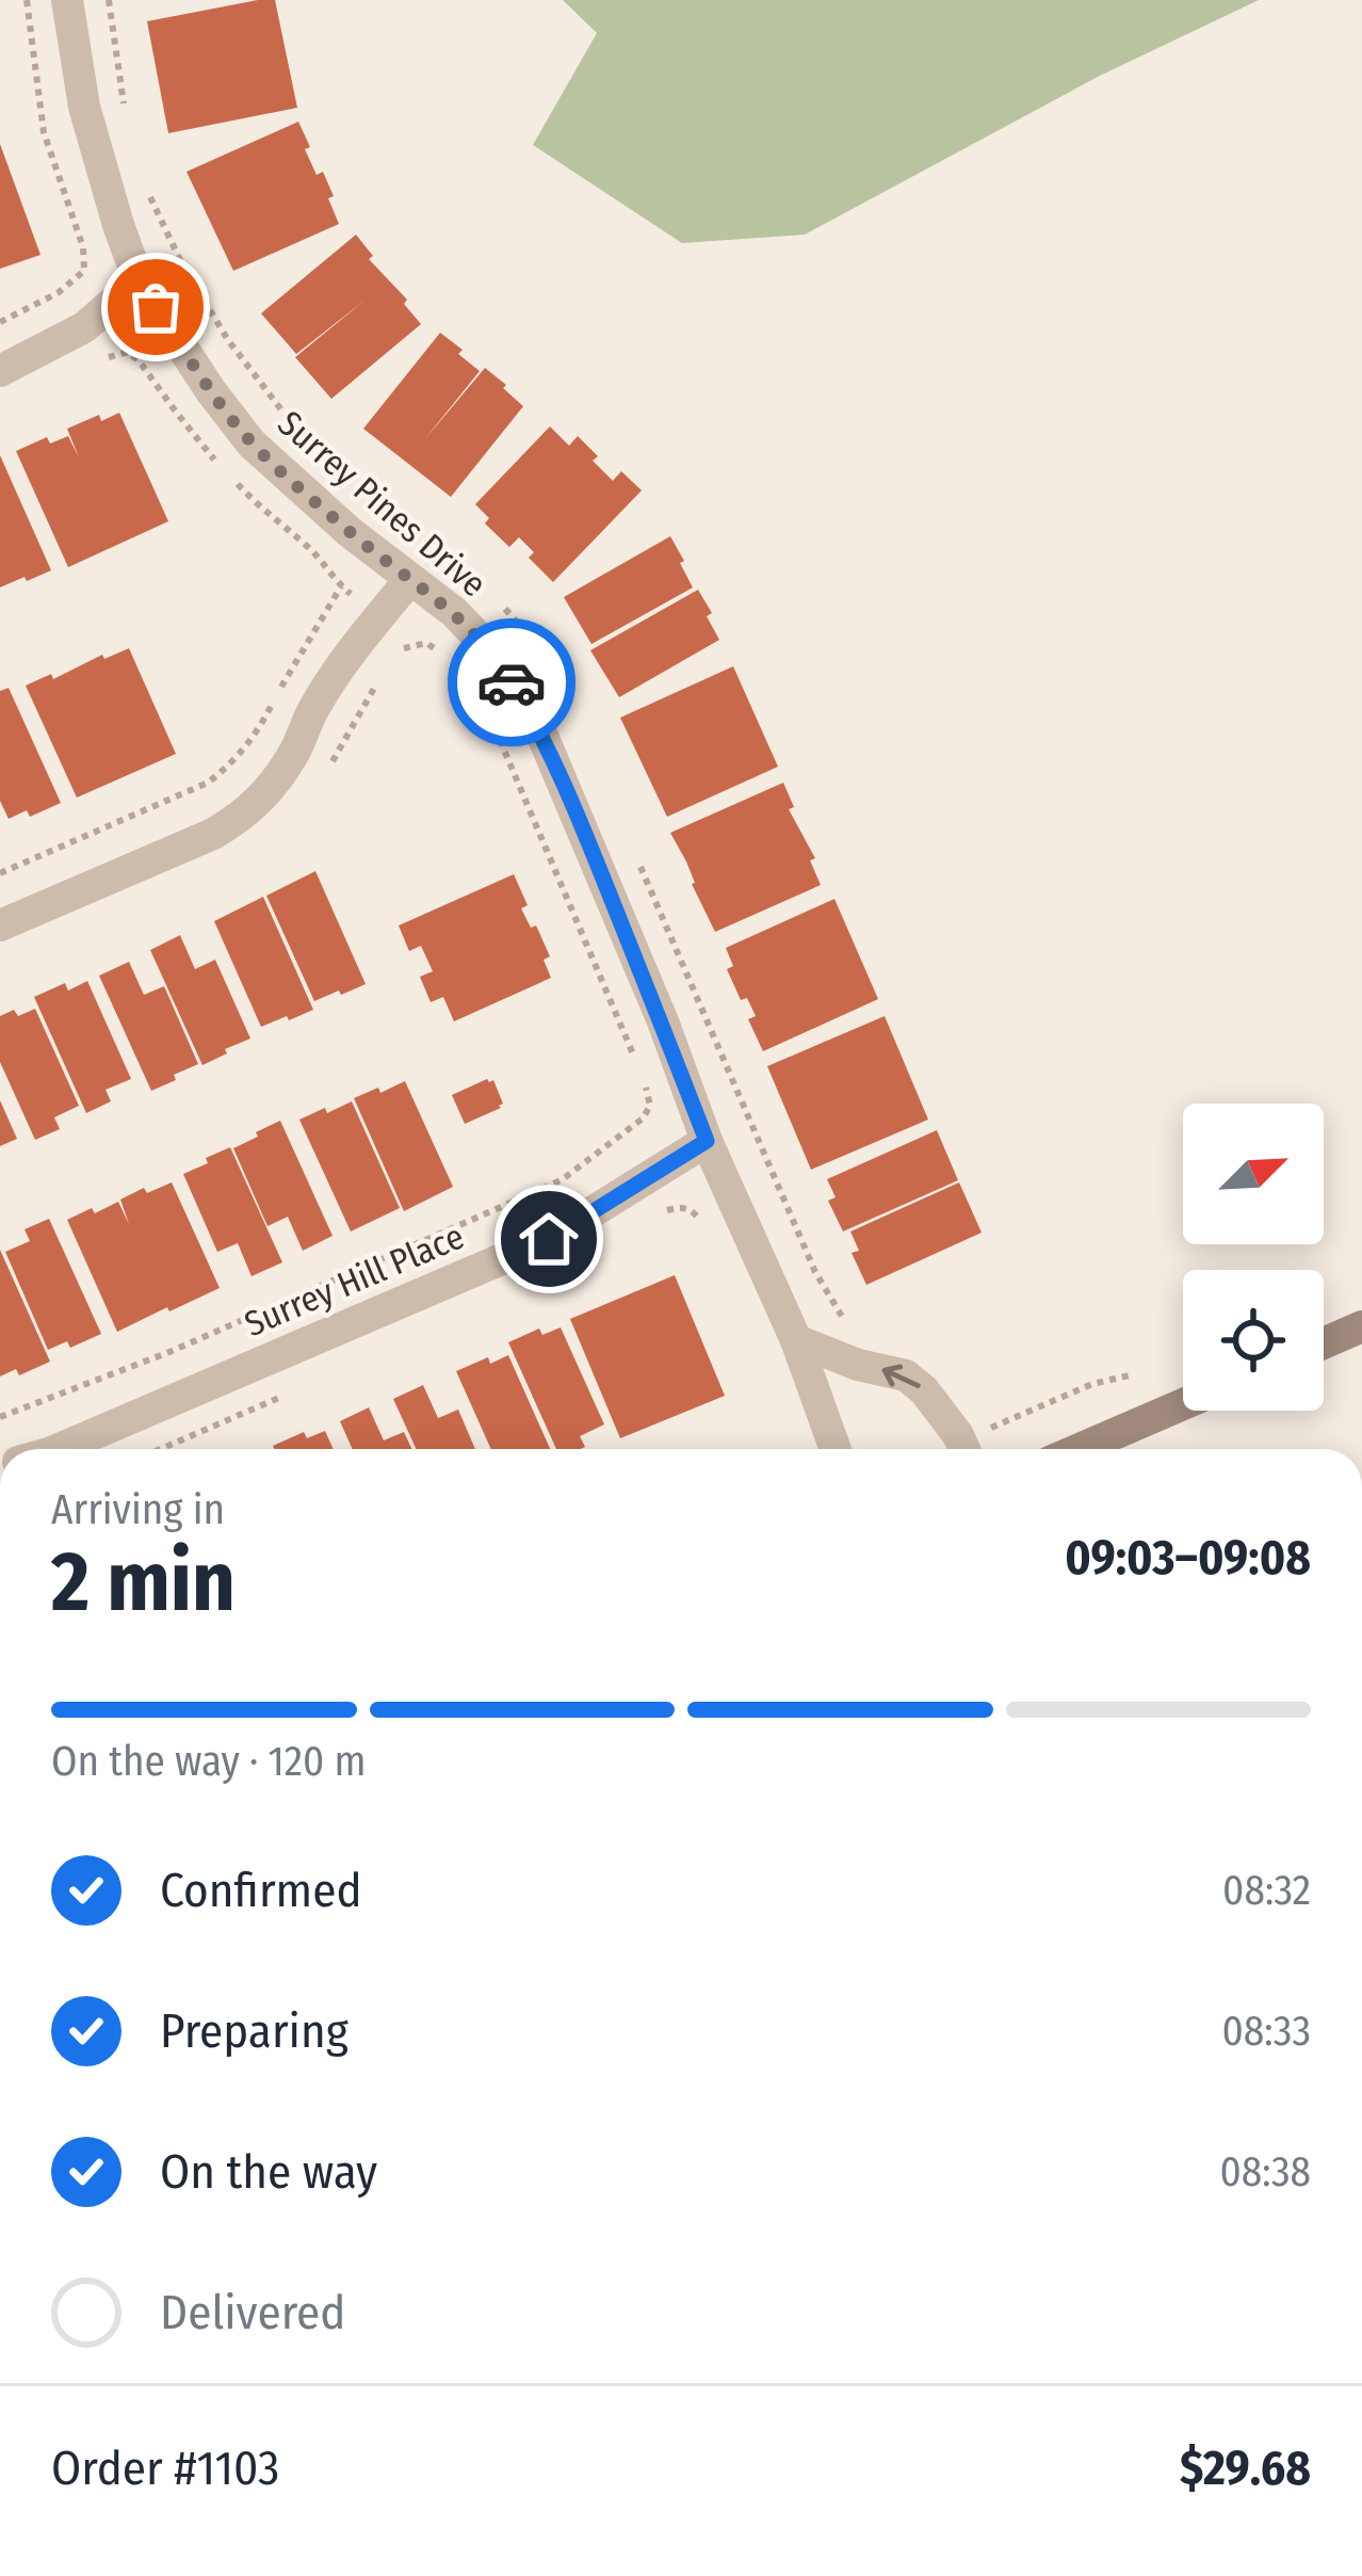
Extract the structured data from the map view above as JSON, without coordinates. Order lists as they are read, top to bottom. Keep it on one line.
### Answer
{"streets":{"street":["Surrey Pines Drive","Surrey Hill Place"]},"crossings":[["Surrey Pines Drive","Surrey Hill Place"]],"north":"top right","page":{"heading":["2 min","Arriving in","09:03–09:08"],"panel":["Order #1103","$29.68"],"bar":"On the way · 120 m","list":[["Confirmed","08:32"],["Preparing","08:33"],["On the way","08:38"],"Delivered"]}}
